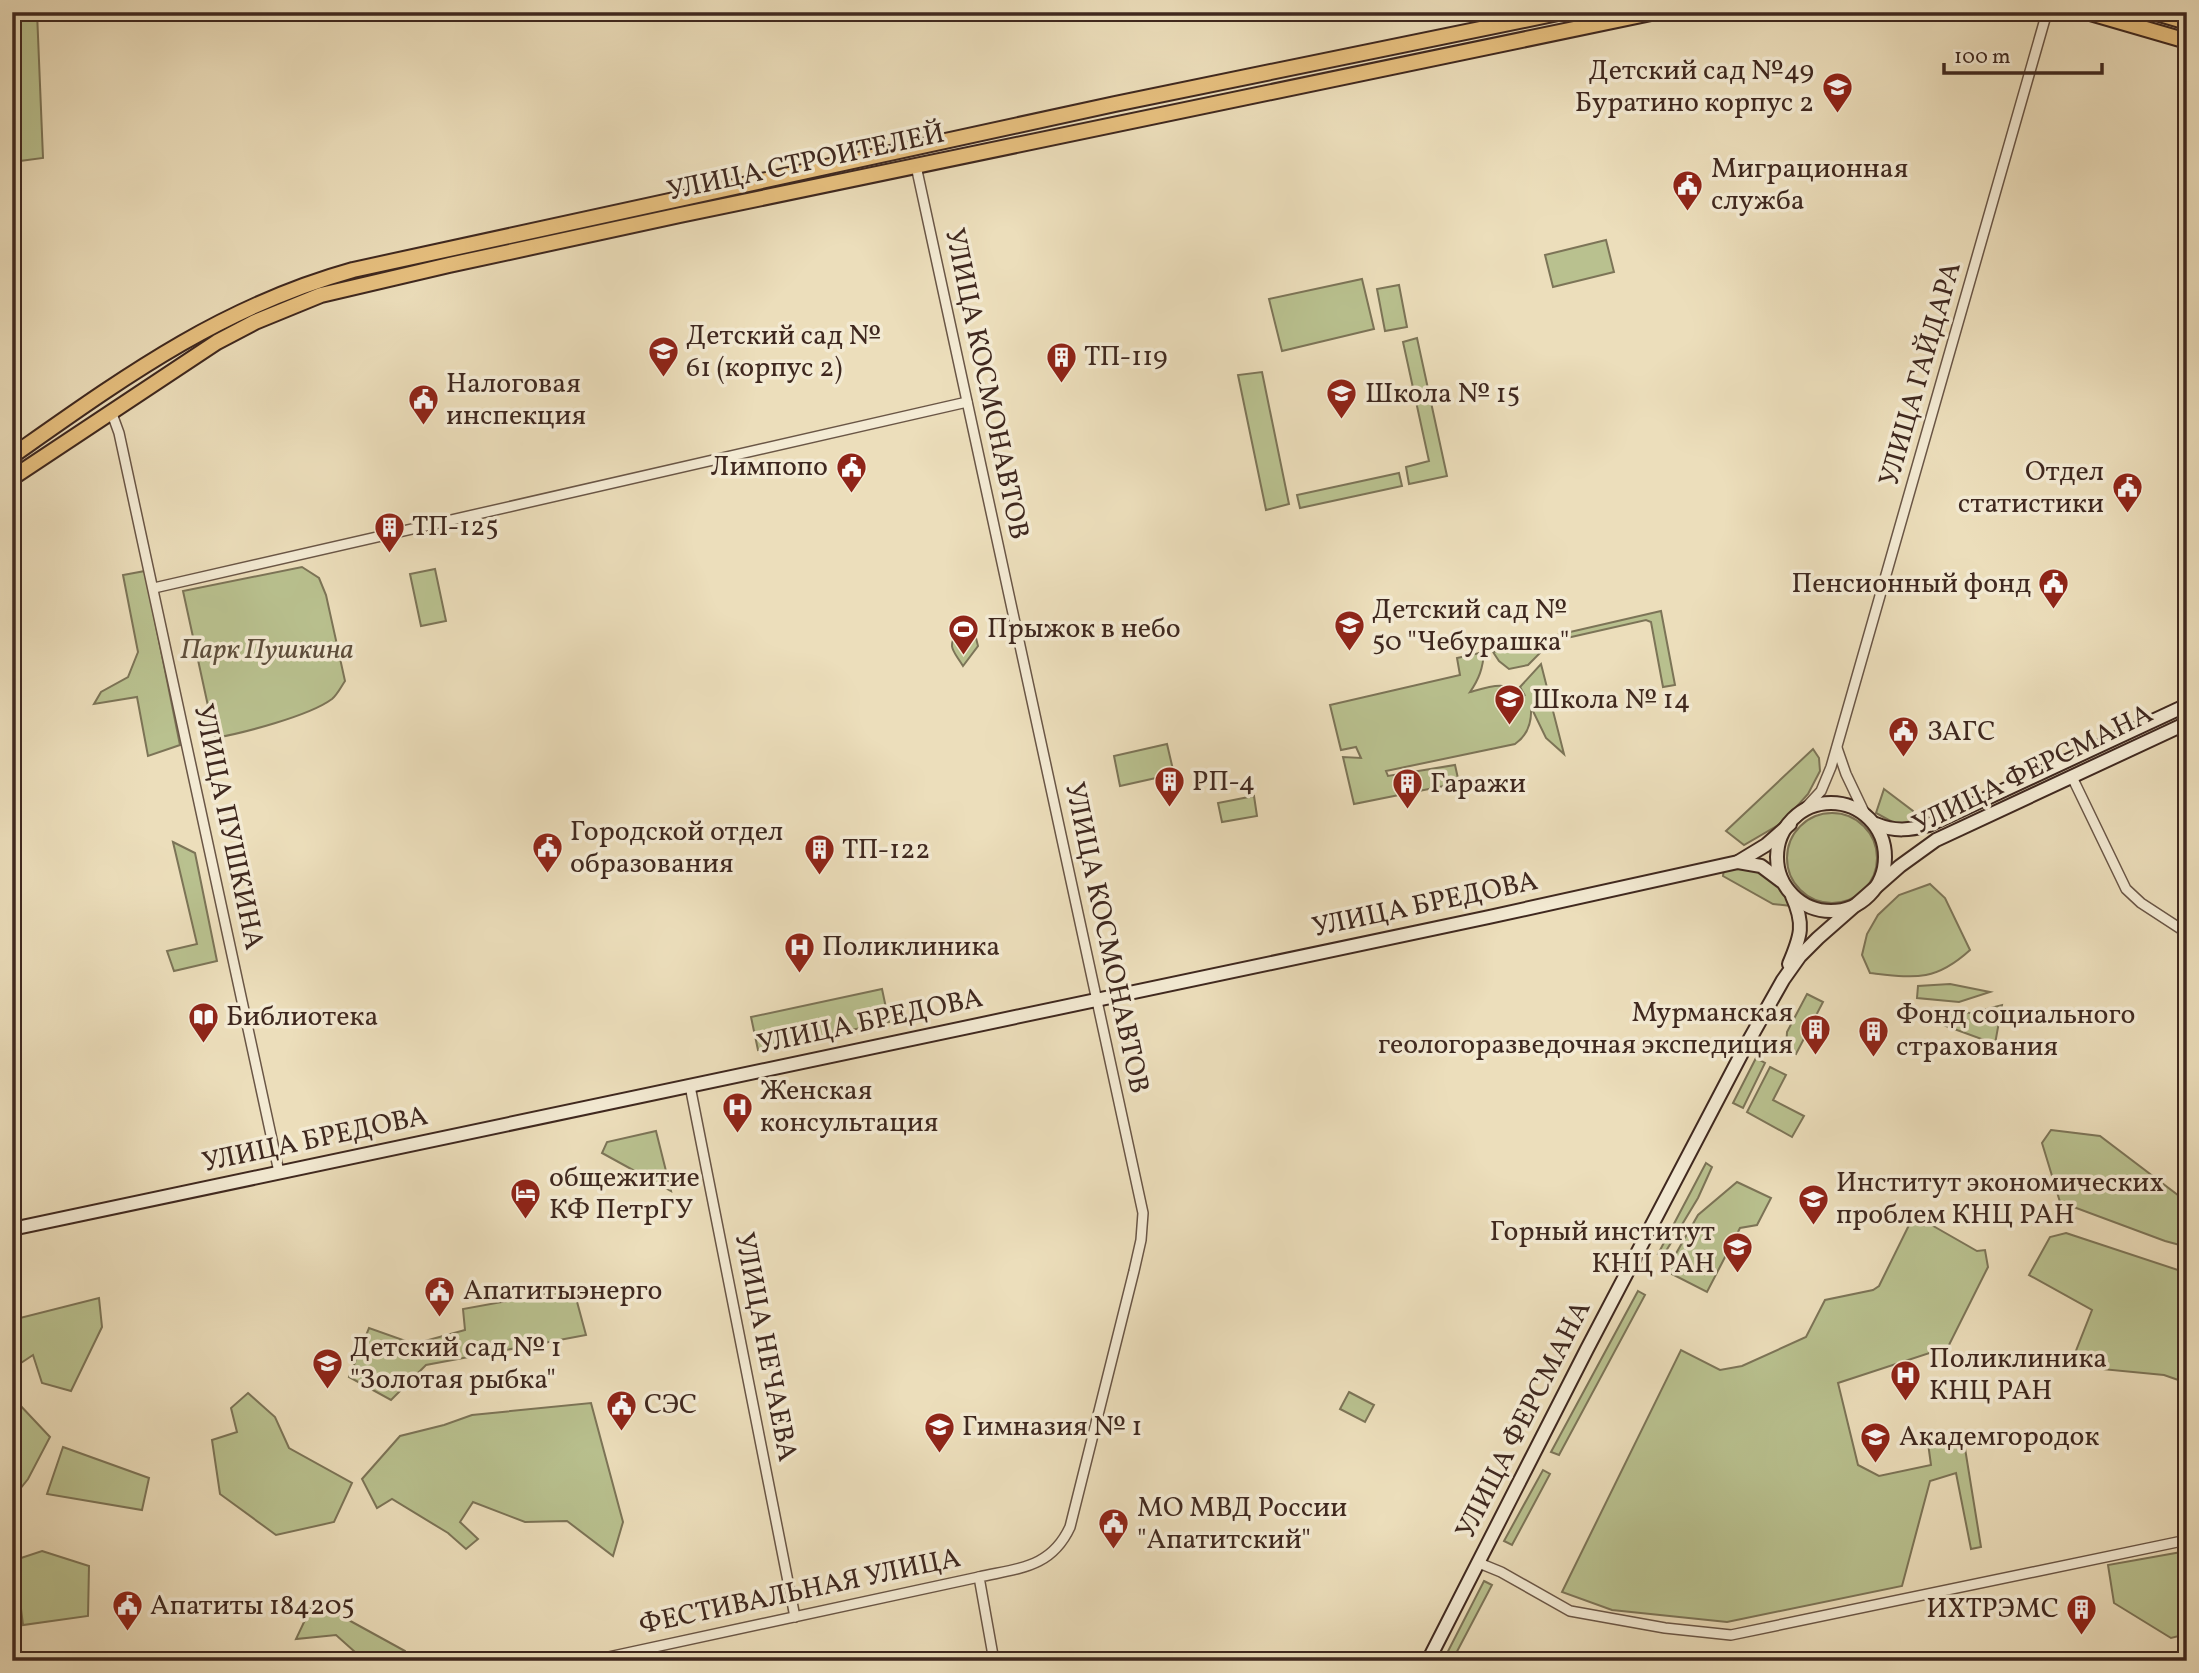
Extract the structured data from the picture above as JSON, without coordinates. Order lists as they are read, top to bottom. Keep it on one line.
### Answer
{"streets":{"main road":["УЛИЦА СТРОИТЕЛЕЙ"],"street":["УЛИЦА ГАЙДАРА","УЛИЦА КОСМОНАВТОВ","УЛИЦА ФЕРСМАНА","УЛИЦА ПУШКИНА","УЛИЦА БРЕДОВА","УЛИЦА НЕЧАЕВА","ФЕСТИВАЛЬНАЯ УЛИЦА"]},"crossings":[["УЛИЦА СТРОИТЕЛЕЙ","УЛИЦА КОСМОНАВТОВ"],["УЛИЦА СТРОИТЕЛЕЙ","УЛИЦА ПУШКИНА"],["УЛИЦА ГАЙДАРА","УЛИЦА ФЕРСМАНА"],["УЛИЦА КОСМОНАВТОВ","УЛИЦА БРЕДОВА"],["УЛИЦА КОСМОНАВТОВ","ФЕСТИВАЛЬНАЯ УЛИЦА"],["УЛИЦА ПУШКИНА","УЛИЦА БРЕДОВА"],["УЛИЦА БРЕДОВА","УЛИЦА НЕЧАЕВА"],["УЛИЦА НЕЧАЕВА","ФЕСТИВАЛЬНАЯ УЛИЦА"]],"parks":["Парк Пушкина"],"places":{"school or university":["Детский сад №49 Буратино корпус 2","Детский сад № 61 (корпус 2)","Школа № 15","Детский сад № 50 \"Чебурашка\"","Школа № 14","Институт экономических проблем КНЦ РАН","Горный институт КНЦ РАН","Детский сад № 1 \"Золотая рыбка\"","Гимназия № 1","Академгородок"],"public building":["Миграционная служба","Налоговая инспекция","Лимпопо","Отдел статистики","Пенсионный фонд","ЗАГС","Городской отдел образования","Апатитыэнерго","СЭС","МО МВД России \"Апатитский\"","Апатиты 184205"],"building":["ТП-119","ТП-125","РП-4","Гаражи","ТП-122","Мурманская геологоразведочная экспедиция","Фонд социального страхования","ИХТРЭМС"],"sports":["Прыжок в небо"],"hospital":["Поликлиника","Женская консультация","Поликлиника КНЦ РАН"],"library":["Библиотека"],"hotel":["общежитие КФ ПетрГУ"]},"scale_bar":"100 m"}
